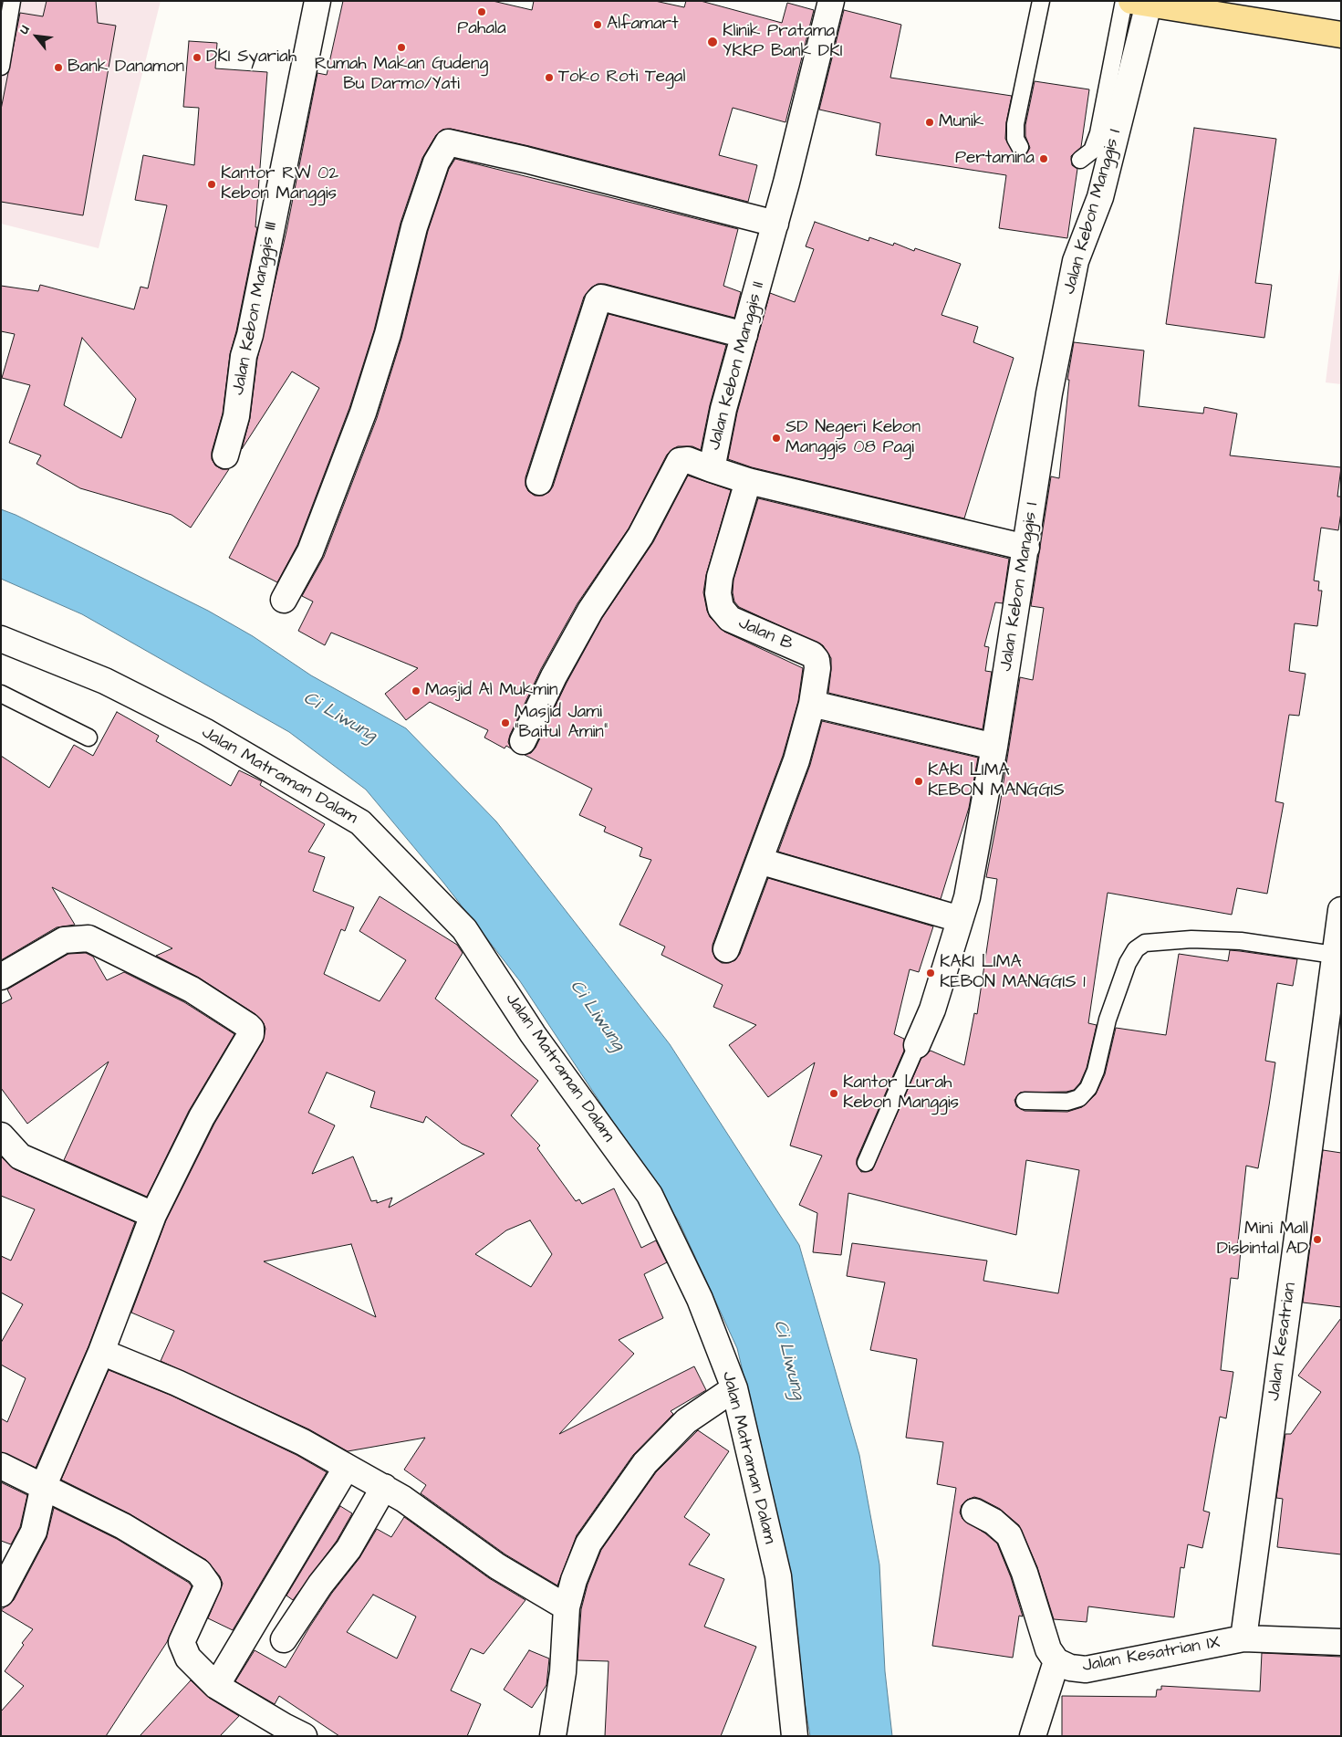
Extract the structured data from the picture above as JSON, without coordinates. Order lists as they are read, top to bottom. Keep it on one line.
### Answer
{"streets":{"street":["Jalan Kebon Manggis I","Jalan Kebon Manggis III","Jalan Kebon Manggis II","Jalan B","Jalan Matraman Dalam","Jalan Kesatrian","Jalan Kesatrian IX"]},"crossings":[["Jalan Kebon Manggis I","Jalan Kebon Manggis II"],["Jalan Kebon Manggis II","Jalan B"],["Jalan Kesatrian","Jalan Kesatrian IX"]],"water":["Ci Liwung"],"places":["Pahala","Alfamart","Klinik Pratama YKKP Bank DKI","Rumah Makan Gudeng Bu Darmo/Yati","DKI Syariah","Bank Danamon","Toko Roti Tegal","Munik","Pertamina","Kantor RW 02 Kebon Manggis","SD Negeri Kebon Manggis 08 Pagi","Masjid Al Mukmin","Masjid Jami \"Baitul Amin\"","KAKI LIMA KEBON MANGGIS","KAKI LIMA KEBON MANGGIS 1","Kantor Lurah Kebon Manggis","Mini Mall Disbintal AD"],"north":"top left"}
